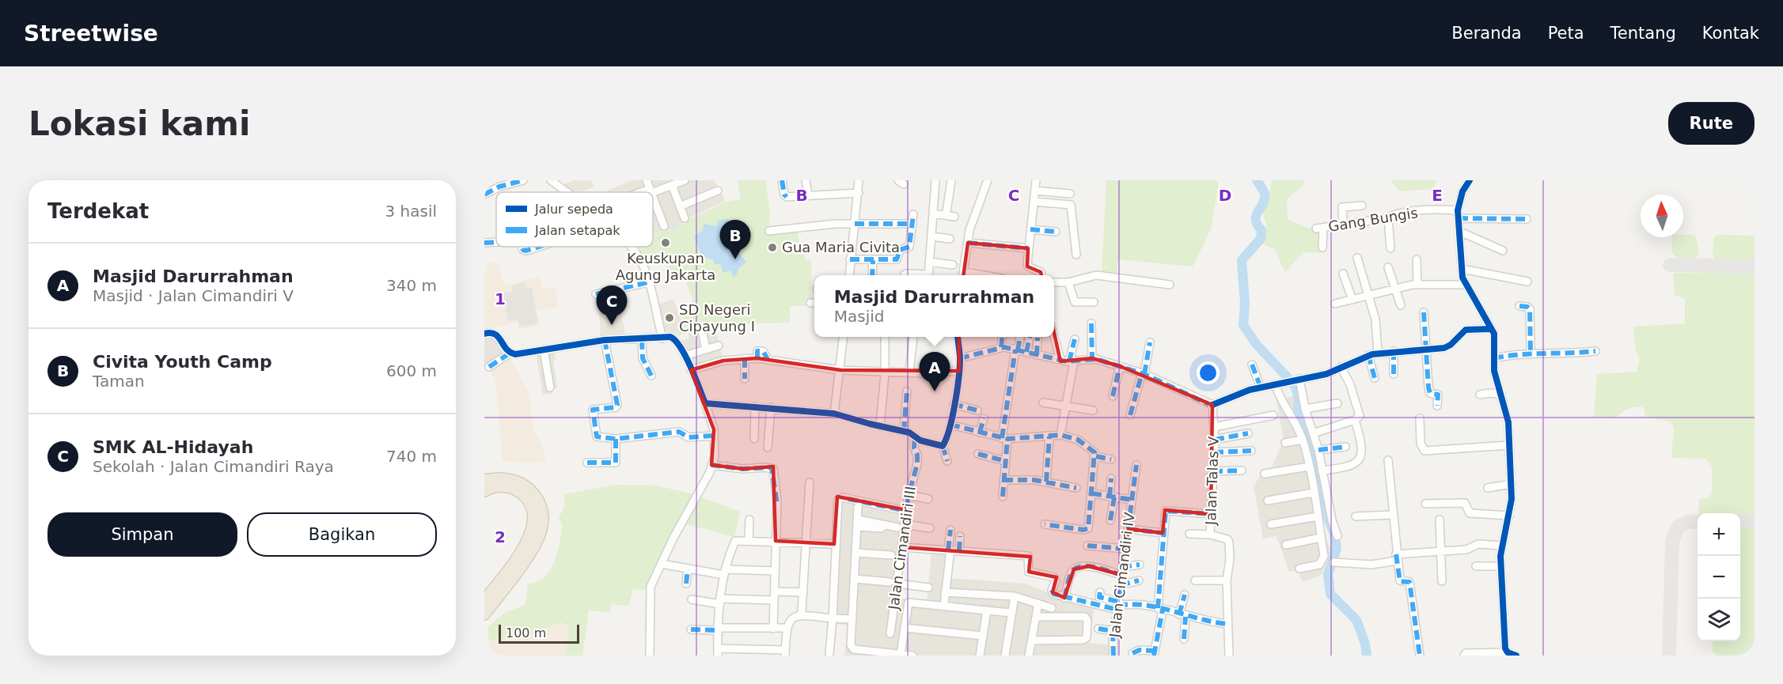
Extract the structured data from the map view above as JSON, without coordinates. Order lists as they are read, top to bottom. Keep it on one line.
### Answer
{"streets":{"street":["Gang Bungis","Jalan Talas V","Jalan Cimandiri III","Jalan Cimandiri IV"]},"places":["Keuskupan Agung Jakarta","Gua Maria Civita","SD Negeri Cipayung I"],"legend":["Jalur sepeda","Jalan setapak"],"scale_bar":"100 m","north":"top","page":{"header":"Streetwise","nav":["Beranda","Peta","Tentang","Kontak"],"buttons":["Rute",["Simpan","Bagikan"]],"title":"Lokasi kami","heading":["Terdekat","3 hasil"],"pins":["B","C","A"],"list":[{"mark":"A","name":"Masjid Darurrahman","note":"Masjid · Jalan Cimandiri V","value":"340 m"},{"mark":"B","name":"Civita Youth Camp","note":"Taman","value":"600 m"},{"mark":"C","name":"SMK AL-Hidayah","note":"Sekolah · Jalan Cimandiri Raya","value":"740 m"}],"popup":["Masjid Darurrahman","Masjid"],"map_buttons":["+","−"],"scale":"100 m"},"grid":{"columns":["B","C","D","E"],"rows":["1","2"]}}
